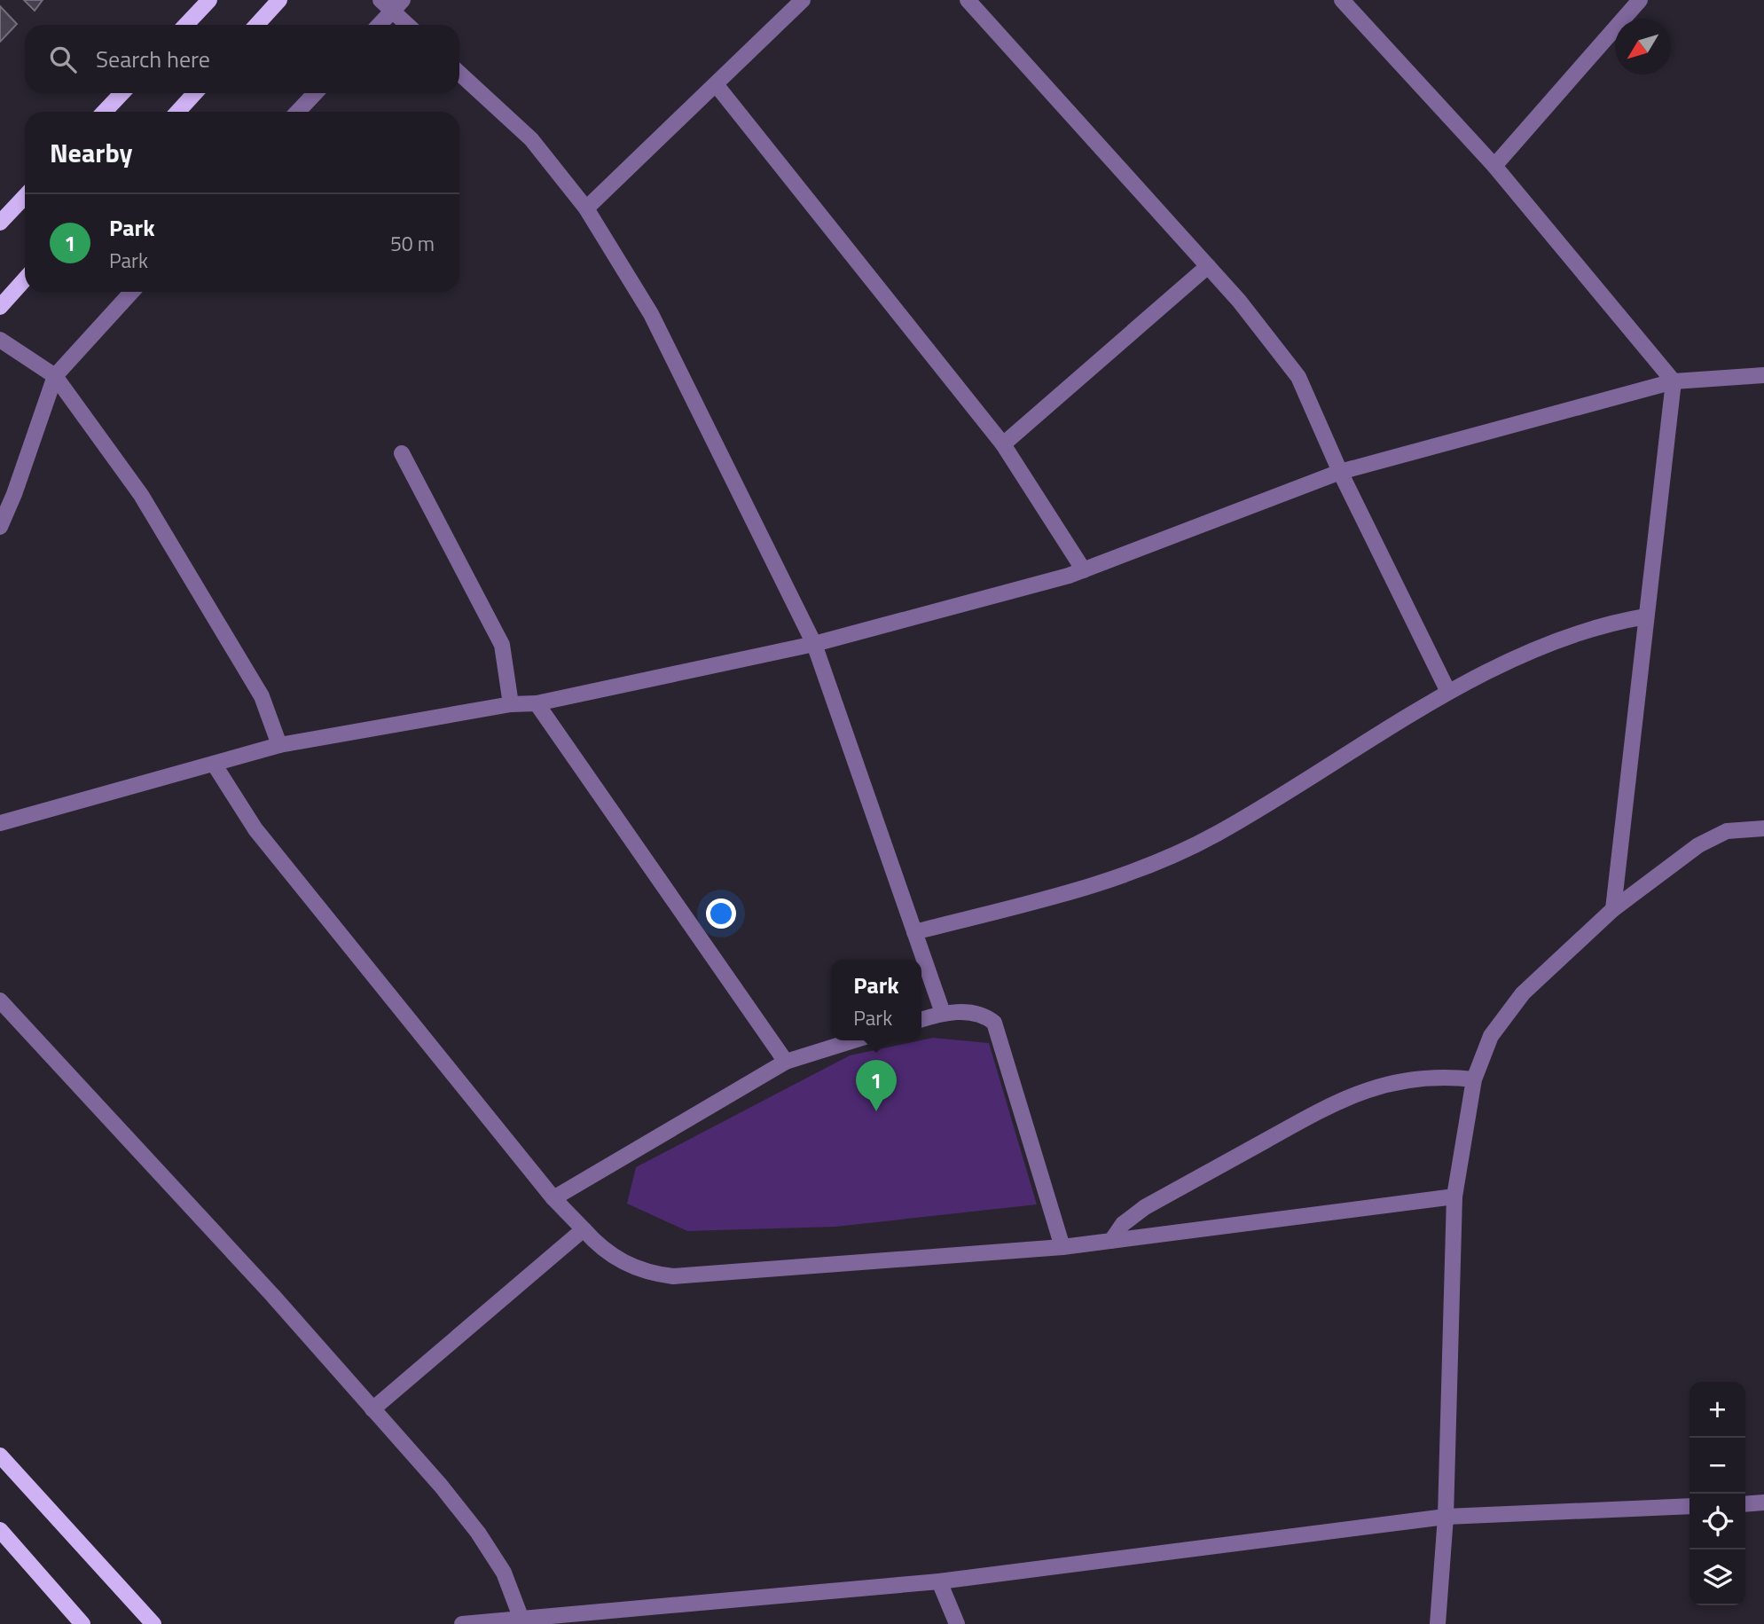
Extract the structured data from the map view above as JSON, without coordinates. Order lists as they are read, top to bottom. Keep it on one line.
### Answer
{"north":"bottom left","page":{"search":"Search here","heading":"Nearby","list":[{"mark":"1","name":"Park","note":"Park","value":"50 m"}],"popup":["Park","Park"],"pins":"1","map_buttons":["+","−"]}}
